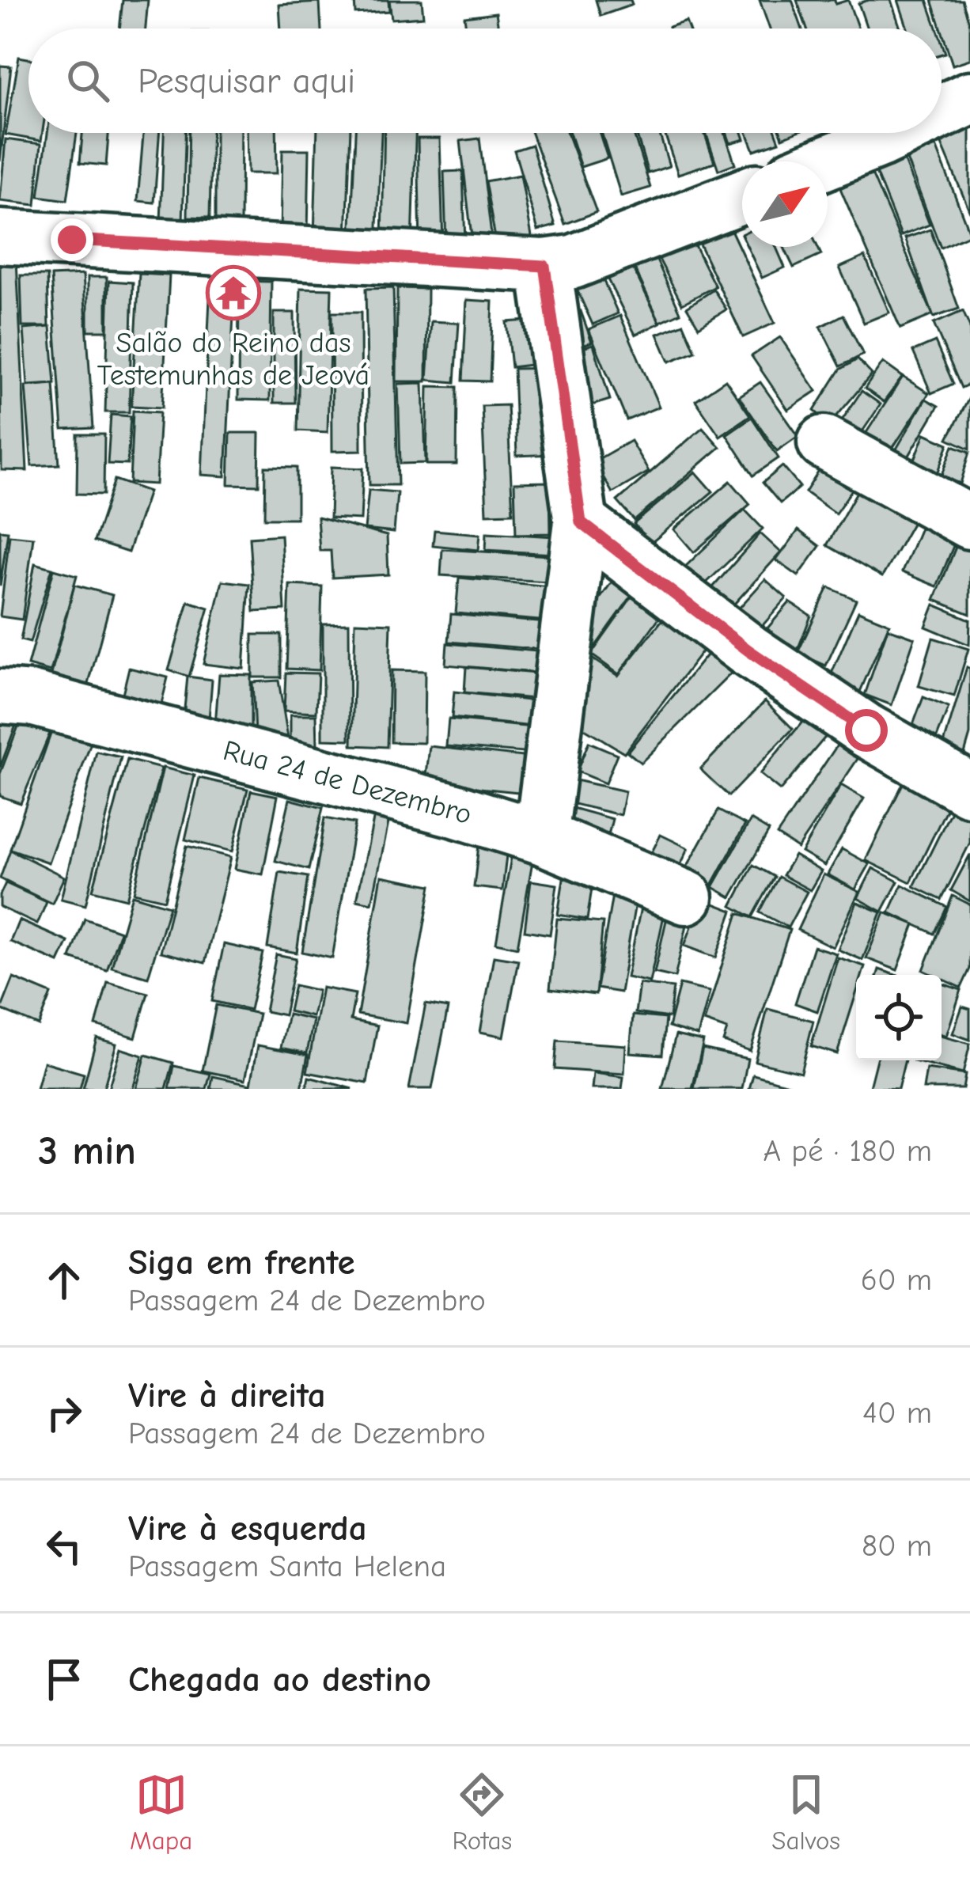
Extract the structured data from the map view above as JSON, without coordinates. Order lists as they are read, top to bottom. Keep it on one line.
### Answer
{"streets":{"street":["Rua 24 de Dezembro"]},"places":{"temple":["Salão do Reino das Testemunhas de Jeová"]},"north":"top right","page":{"search":"Pesquisar aqui","heading":["3 min","A pé · 180 m"],"list":[["Siga em frente","Passagem 24 de Dezembro","60 m"],["Vire à direita","Passagem 24 de Dezembro","40 m"],["Vire à esquerda","Passagem Santa Helena","80 m"],"Chegada ao destino"],"nav":["Mapa","Rotas","Salvos"]}}
